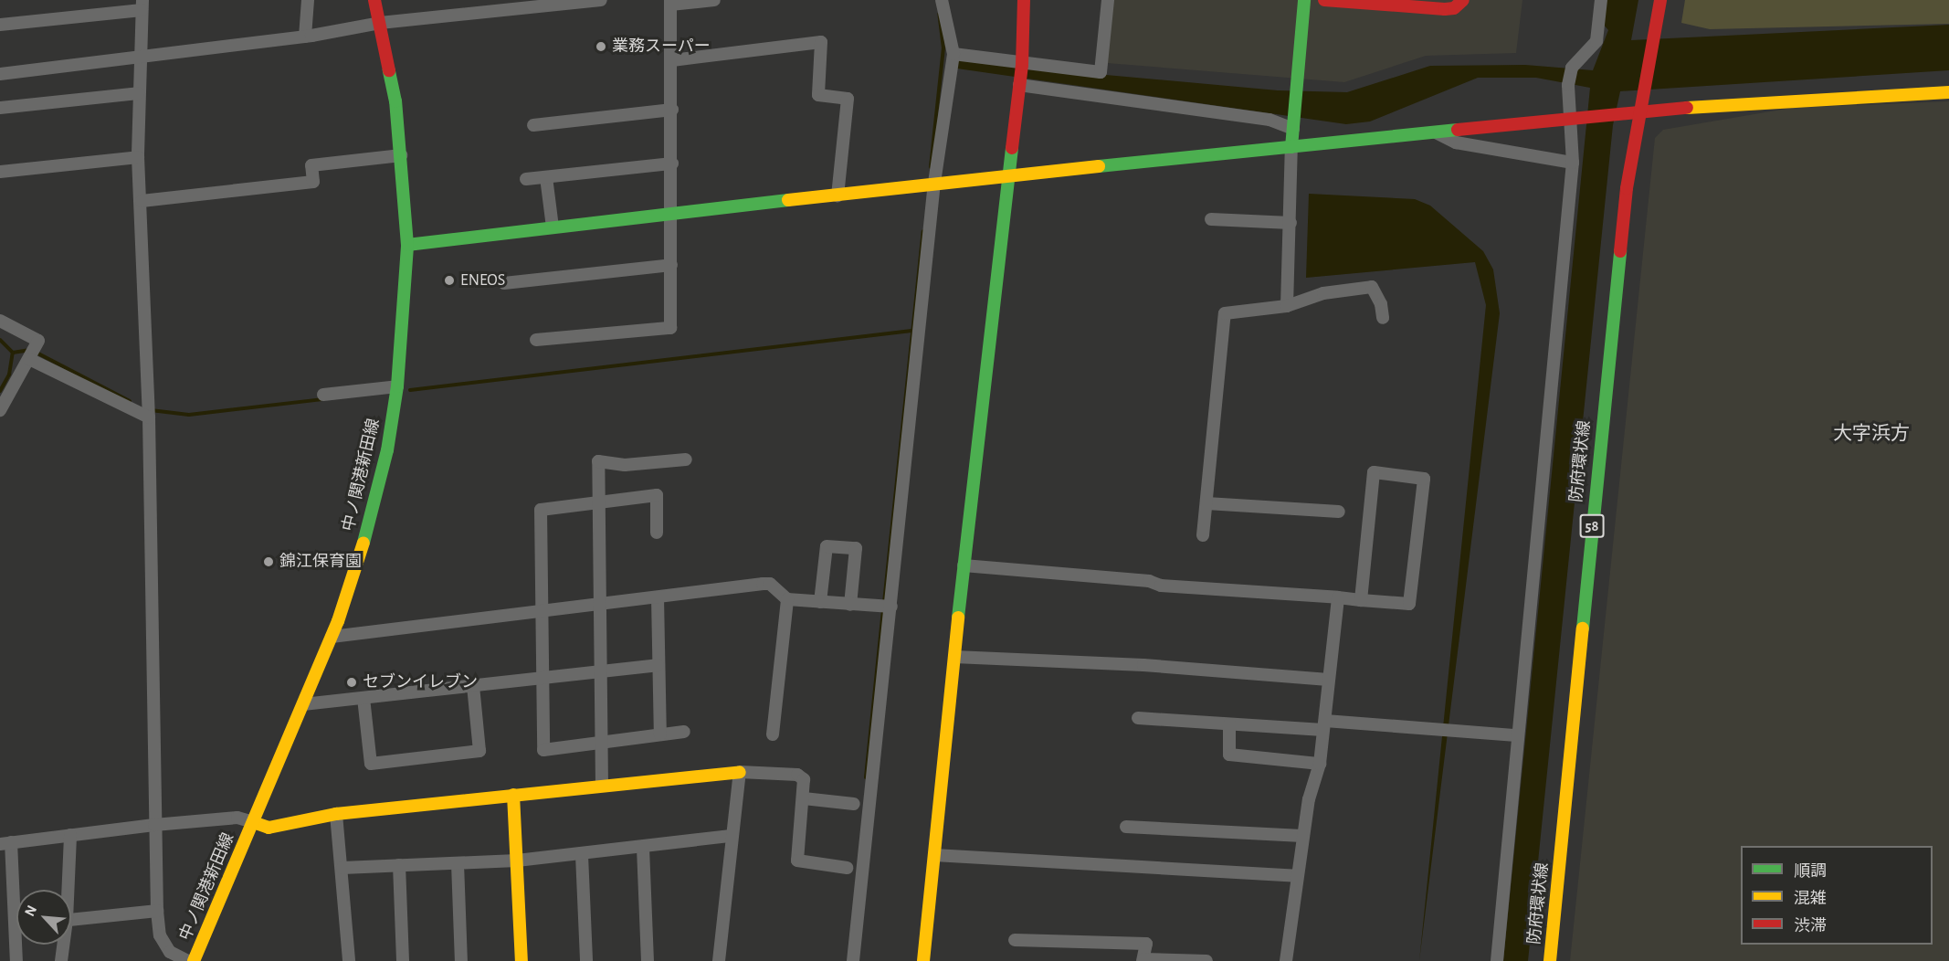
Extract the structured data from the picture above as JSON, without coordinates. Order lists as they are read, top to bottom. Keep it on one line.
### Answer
{"streets":{"street":["防府環状線","中ノ関港新田線","58"]},"districts":["大字浜方"],"places":["業務スーパー","ENEOS","錦江保育園","セブンイレブン"],"legend":["順調","混雑","渋滞"],"north":"top left"}
